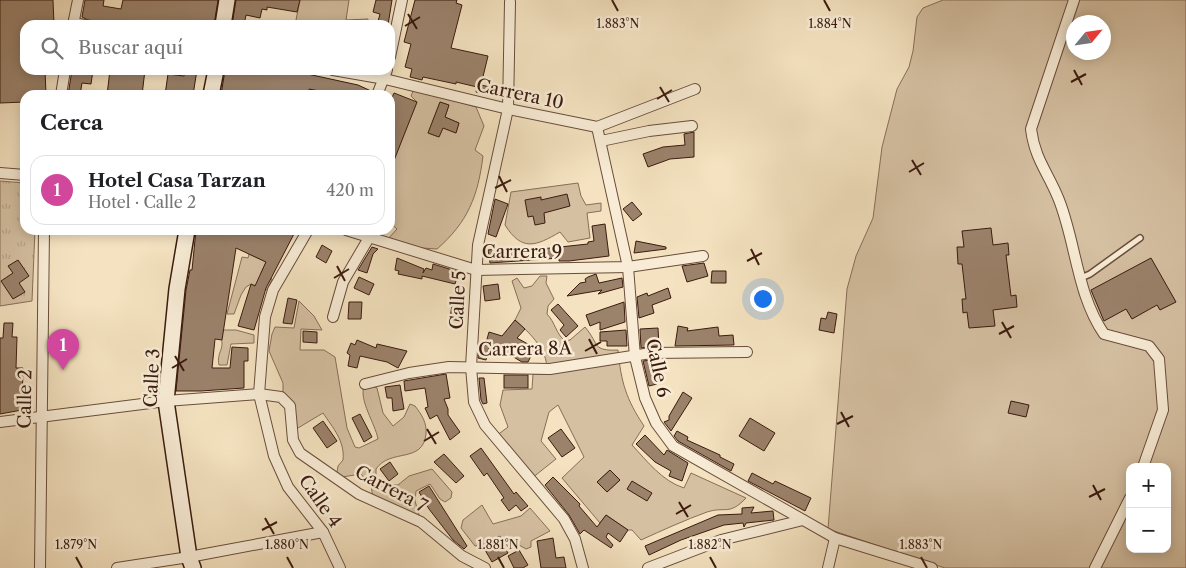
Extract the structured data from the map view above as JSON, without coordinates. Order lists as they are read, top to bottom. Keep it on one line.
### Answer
{"streets":{"main road":["Calle 3"],"street":["Carrera 10","Carrera 9","Calle 5","Carrera 8A","Calle 6","Calle 2","Carrera 7","Calle 4"]},"crossings":[["Carrera 10","Calle 5"],["Carrera 10","Calle 6"],["Carrera 9","Calle 5"],["Carrera 9","Calle 6"],["Calle 5","Carrera 8A"],["Carrera 8A","Calle 6"],["Carrera 7","Calle 4"]],"north":"top right","page":{"search":"Buscar aquí","heading":"Cerca","list":[{"mark":"1","name":"Hotel Casa Tarzan","note":"Hotel · Calle 2","value":"420 m"}],"pins":"1","map_buttons":["+","−"]},"coordinates":["1.884°N","1.883°N","1.879°N","1.880°N","1.881°N","1.882°N"]}
